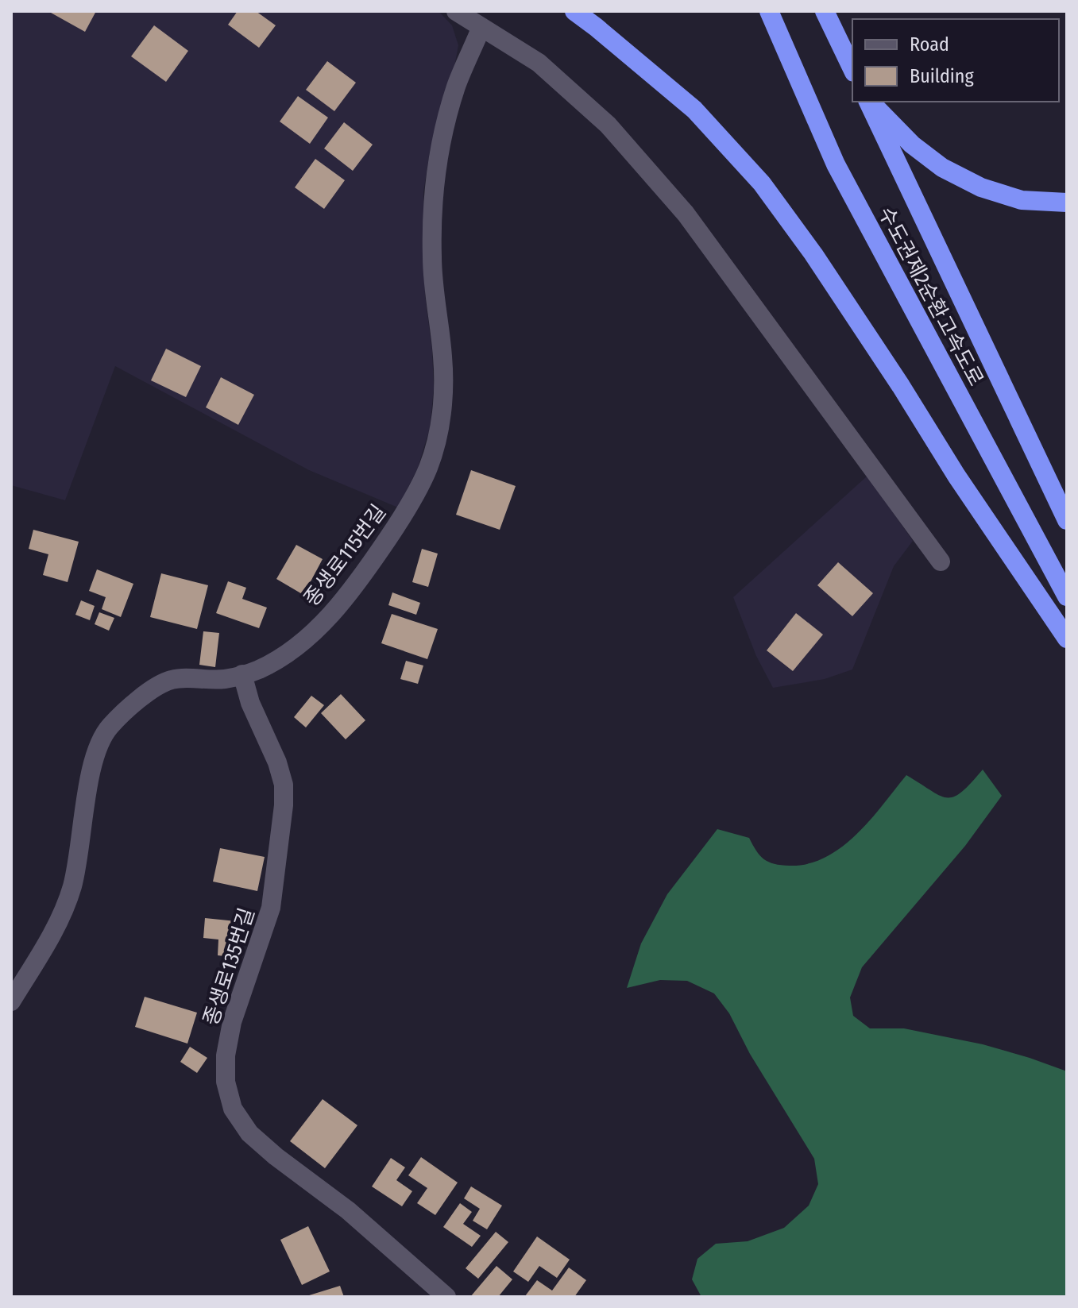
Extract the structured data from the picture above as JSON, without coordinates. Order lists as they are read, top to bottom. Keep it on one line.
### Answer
{"streets":{"highway":["수도권제2순환고속도로"],"lane":["종생로115번길","종생로135번길"]},"crossings":[["종생로115번길","종생로135번길"]],"legend":["Road","Building"]}
